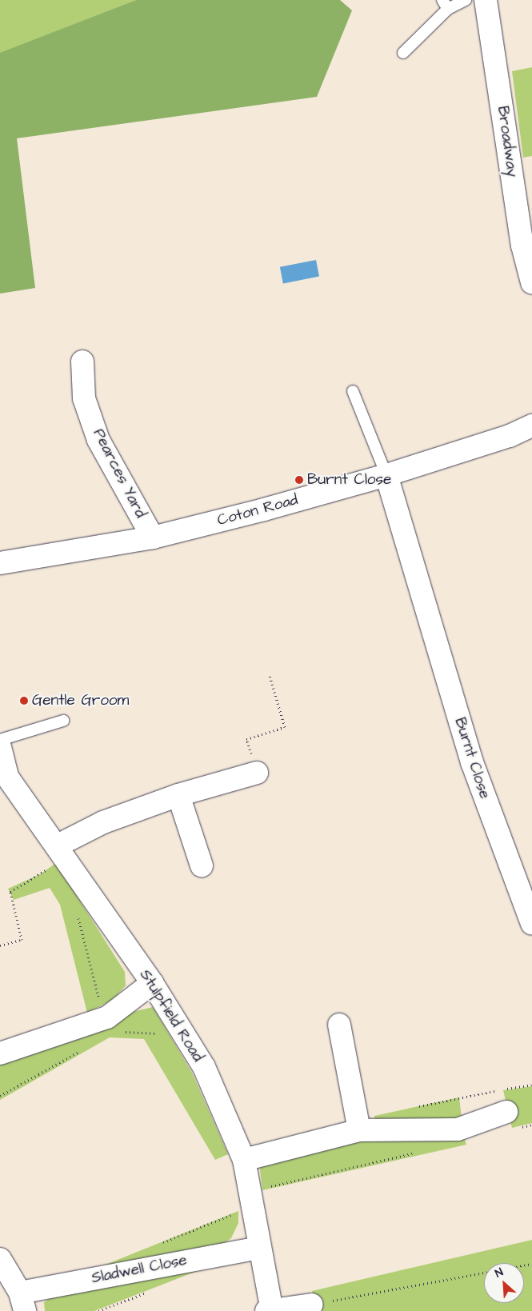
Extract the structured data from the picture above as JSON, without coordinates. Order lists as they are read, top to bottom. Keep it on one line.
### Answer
{"streets":{"street":["Broadway","Pearces Yard","Coton Road","Burnt Close","Stulpfield Road","Sladwell Close"]},"crossings":[["Pearces Yard","Coton Road"],["Coton Road","Burnt Close"],["Stulpfield Road","Sladwell Close"]],"places":["Burnt Close","Gentle Groom"],"north":"top left"}
